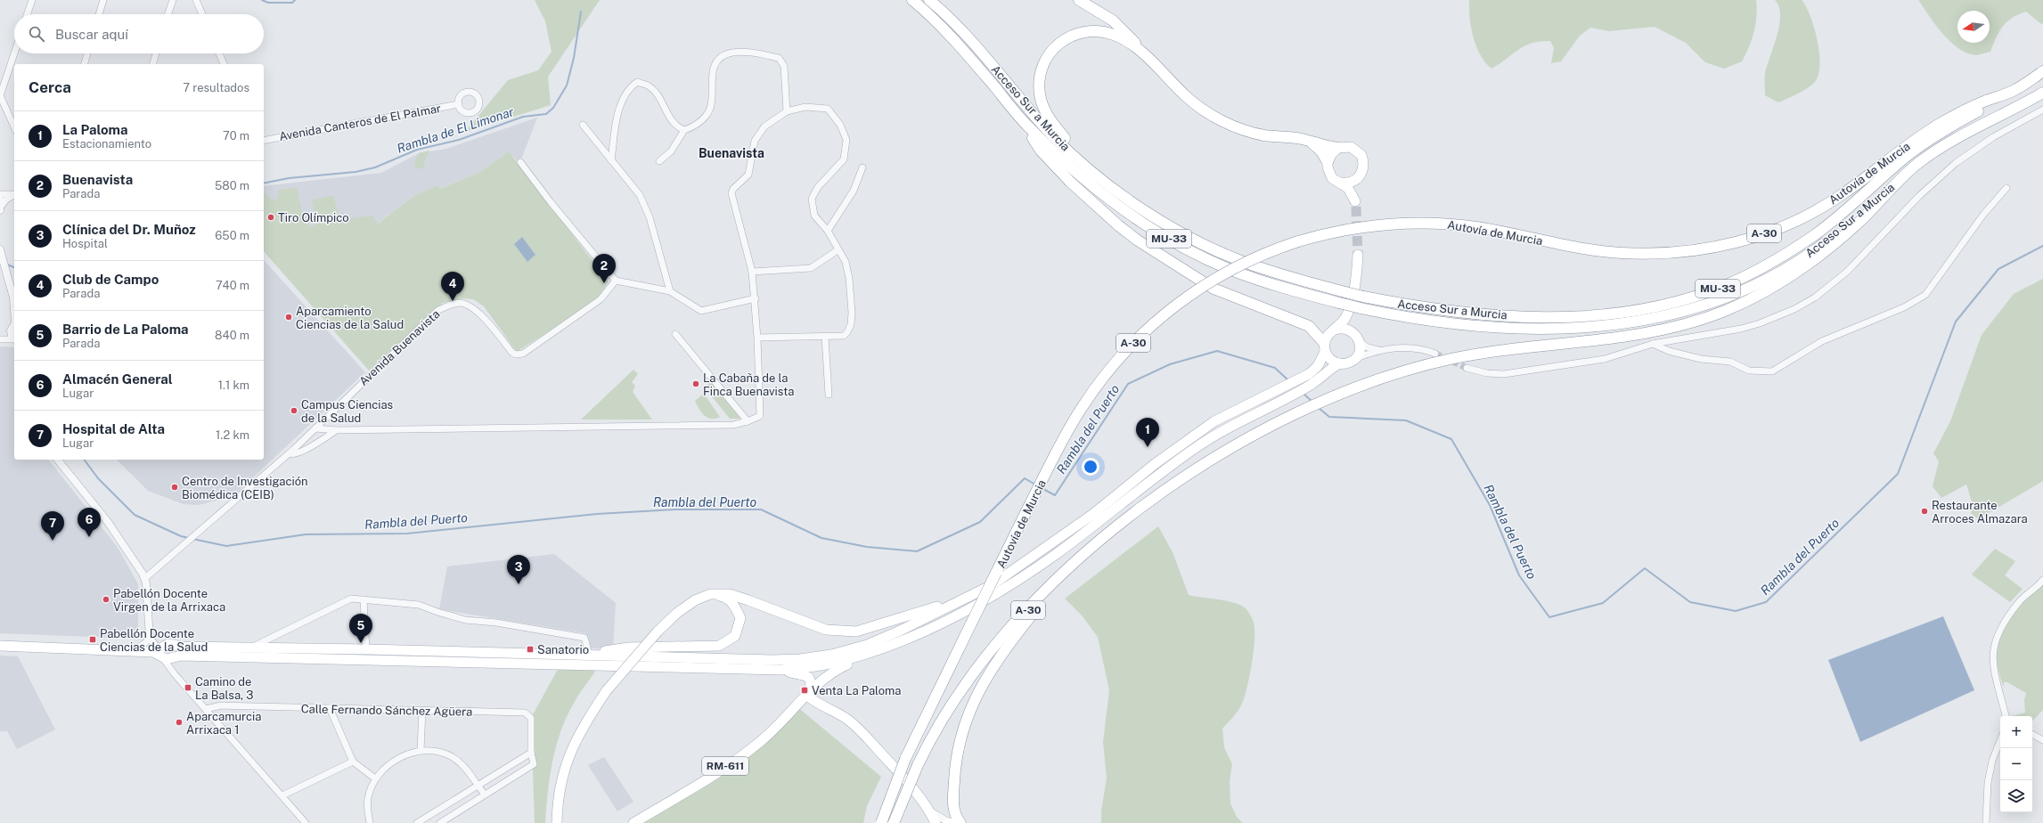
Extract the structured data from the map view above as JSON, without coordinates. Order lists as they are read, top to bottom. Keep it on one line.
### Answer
{"streets":{"highway":["Acceso Sur a Murcia","Autovía de Murcia","A-30","MU-33"],"main road":["RM-611"],"street":["Avenida Canteros de El Palmar","Avenida Buenavista","Calle Fernando Sánchez Agüera"]},"crossings":[["Acceso Sur a Murcia","Autovía de Murcia"]],"districts":["Buenavista"],"water":["Rambla de El Limonar","Rambla del Puerto"],"places":{"other":["Tiro Olímpico","Aparcamiento Ciencias de la Salud","La Cabaña de la Finca Buenavista","Campus Ciencias de la Salud","Centro de Investigación Biomédica (CEIB)","Restaurante Arroces Almazara","Pabellón Docente Virgen de la Arrixaca","Aparcamurcia Arrixaca 1"],"transit":["Pabellón Docente Ciencias de la Salud","Sanatorio","Camino de La Balsa, 3","Venta La Paloma"]},"north":"left","page":{"search":"Buscar aquí","heading":["Cerca","7 resultados"],"list":[{"mark":"1","name":"La Paloma","note":"Estacionamiento","value":"70 m"},{"mark":"2","name":"Buenavista","note":"Parada","value":"580 m"},{"mark":"3","name":"Clínica del Dr. Muñoz","note":"Hospital","value":"650 m"},{"mark":"4","name":"Club de Campo","note":"Parada","value":"740 m"},{"mark":"5","name":"Barrio de La Paloma","note":"Parada","value":"840 m"},{"mark":"6","name":"Almacén General","note":"Lugar","value":"1.1 km"},{"mark":"7","name":"Hospital de Alta","note":"Lugar","value":"1.2 km"}],"pins":["2","4","1","6","7","3","5"],"map_buttons":["+","−"]}}
